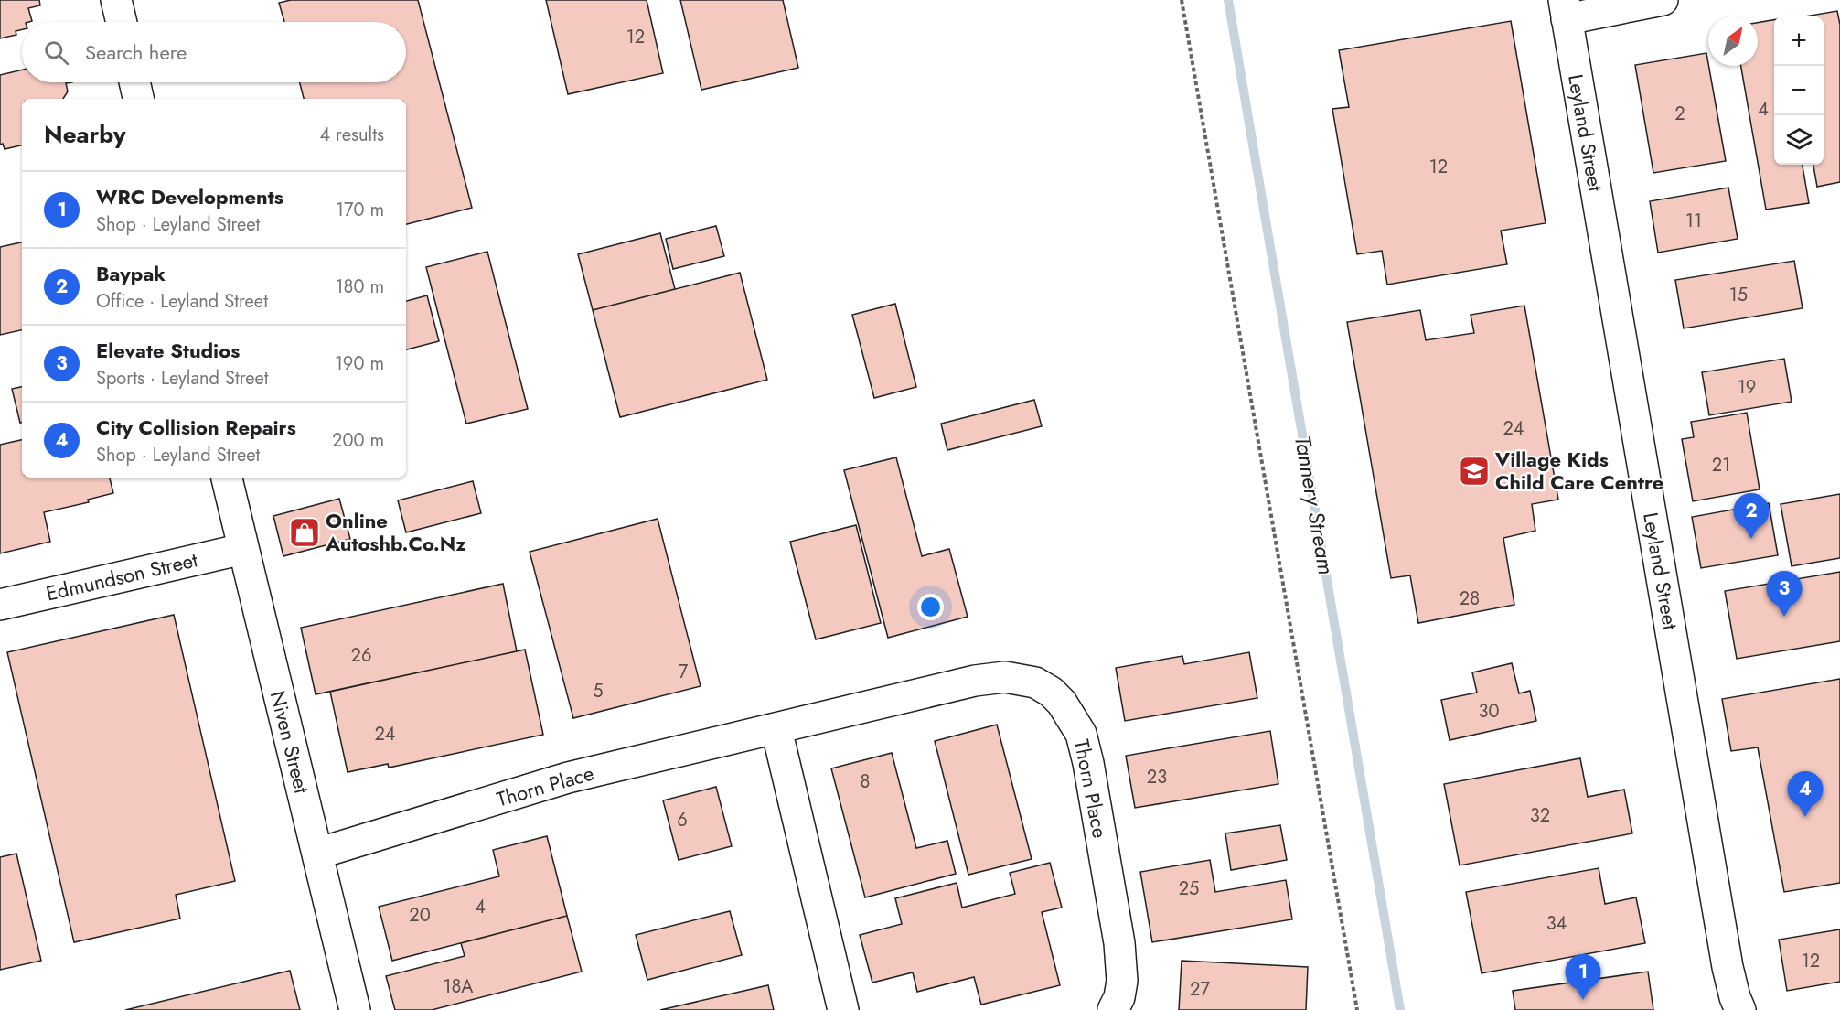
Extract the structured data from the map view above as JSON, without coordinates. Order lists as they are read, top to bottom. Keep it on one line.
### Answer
{"streets":{"street":["Leyland Street","Edmundson Street","Niven Street","Thorn Place"]},"crossings":[["Edmundson Street","Niven Street"],["Niven Street","Thorn Place"]],"water":["Tannery Stream"],"places":{"school or university":["Village Kids Child Care Centre"],"shop":["Online Autoshb.Co.Nz"]},"house_numbers":["12","4","2","12","11","15","19","24","21","28","26","7","5","30","24","23","8","32","6","25","4","20","34","12","18A","27"],"north":"top right","page":{"map_buttons":["+","−"],"search":"Search here","heading":["Nearby","4 results"],"list":[{"mark":"1","name":"WRC Developments","note":"Shop · Leyland Street","value":"170 m"},{"mark":"2","name":"Baypak","note":"Office · Leyland Street","value":"180 m"},{"mark":"3","name":"Elevate Studios","note":"Sports · Leyland Street","value":"190 m"},{"mark":"4","name":"City Collision Repairs","note":"Shop · Leyland Street","value":"200 m"}],"pins":["2","3","4","1"]}}
